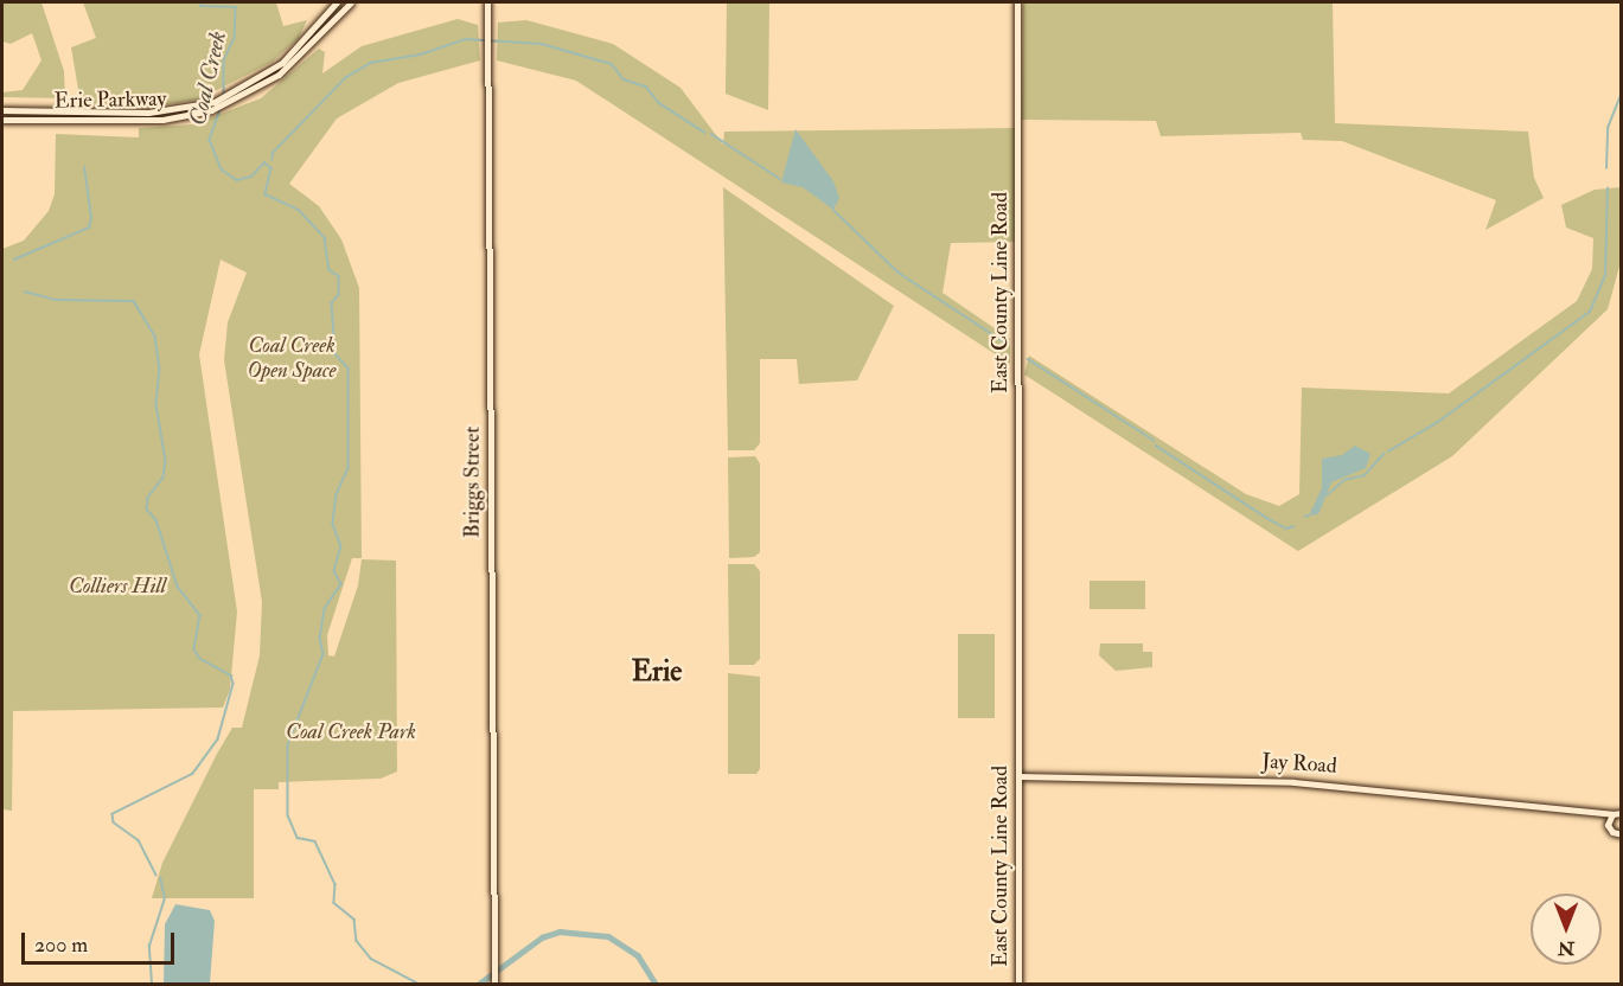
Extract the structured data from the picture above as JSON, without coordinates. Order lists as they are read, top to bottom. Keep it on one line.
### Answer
{"streets":{"main road":["Erie Parkway","East County Line Road","Briggs Street","Jay Road"]},"crossings":[["East County Line Road","Jay Road"]],"districts":["Erie"],"water":["Coal Creek"],"parks":["Coal Creek Open Space","Colliers Hill","Coal Creek Park"],"scale_bar":"200 m","north":"bottom"}
